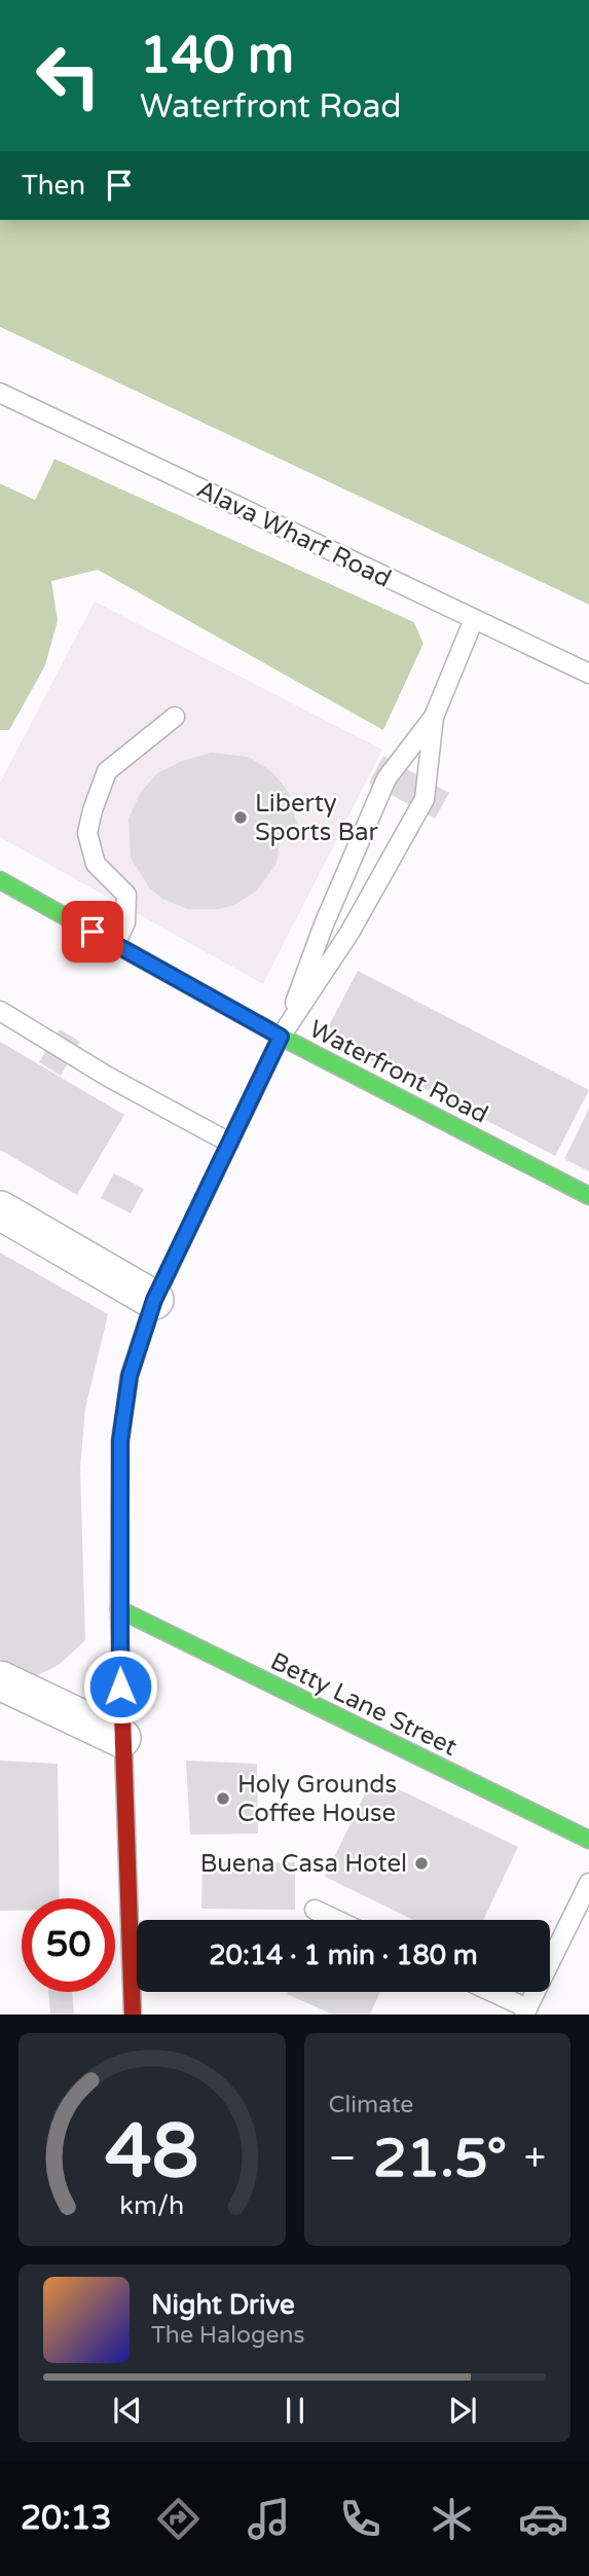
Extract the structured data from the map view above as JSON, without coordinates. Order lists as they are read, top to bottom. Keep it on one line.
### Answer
{"streets":{"main road":["Waterfront Road","Betty Lane Street"],"lane":["Alava Wharf Road"]},"places":["Liberty Sports Bar","Holy Grounds Coffee House","Buena Casa Hotel"],"page":{"turn":["140 m","Waterfront Road"],"then":"Then","limit":"50","trip":"20:14 · 1 min · 180 m","tile":"Climate","heat":["−","21.5°","+"],"song":["Night Drive","The Halogens"],"tabs":"20:13","gauge":["48","km/h"]}}
